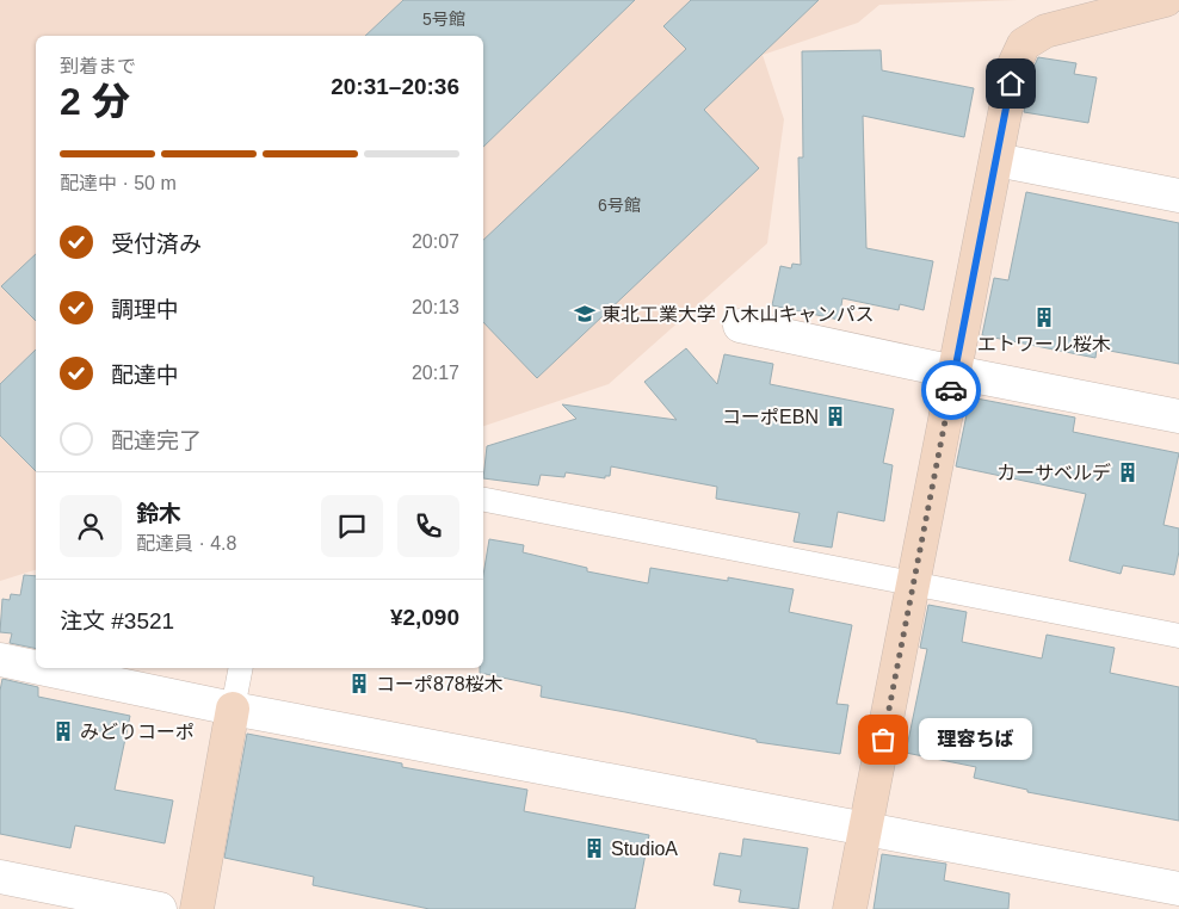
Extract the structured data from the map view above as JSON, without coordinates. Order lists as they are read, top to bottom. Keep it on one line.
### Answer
{"places":{"school or university":["東北工業大学 八木山キャンパス"],"building":["エトワール桜木","コーポEBN","カーサベルデ","コーポ878桜木","みどりコーポ","StudioA"],"other":["理容ちば"]},"house_numbers":["5号館","6号館"],"page":{"heading":["2 分","到着まで","20:31–20:36"],"panel":["鈴木","配達員 · 4.8","注文 #3521","¥2,090"],"bar":"配達中 · 50 m","list":[["受付済み","20:07"],["調理中","20:13"],["配達中","20:17"],"配達完了"],"bubble":"理容ちば"}}
